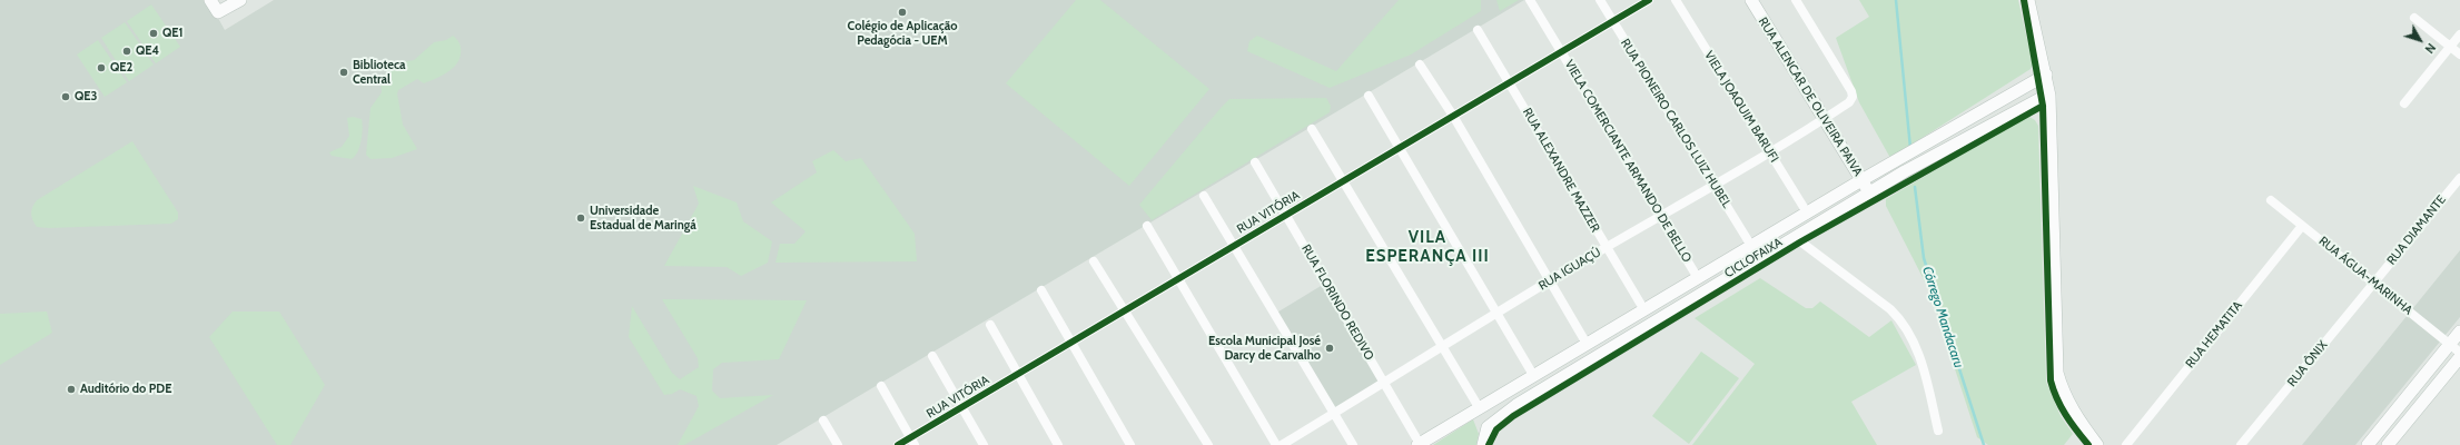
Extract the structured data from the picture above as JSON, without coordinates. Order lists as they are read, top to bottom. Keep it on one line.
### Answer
{"streets":{"main road":["RUA ALENCAR DE OLIVEIRA PAIVA"],"street":["VIELA JOAQUIM BARUFI","RUA PIONEIRO CARLOS LUIZ HUBEL","VIELA COMERCIANTE ARMANDO DE BELLO","RUA ALEXANDRE MAZZER","RUA VITÓRIA","RUA DIAMANTE","RUA IGUAÇÚ","RUA ÁGUA-MARINHA","RUA FLORINDO REDIVO","RUA HEMATITA","RUA ÔNIX"],"cycle path":["CICLOFAIXA"]},"crossings":[["RUA ALENCAR DE OLIVEIRA PAIVA","RUA IGUAÇÚ"],["VIELA JOAQUIM BARUFI","RUA IGUAÇÚ"],["RUA PIONEIRO CARLOS LUIZ HUBEL","RUA VITÓRIA"],["RUA PIONEIRO CARLOS LUIZ HUBEL","RUA IGUAÇÚ"],["VIELA COMERCIANTE ARMANDO DE BELLO","RUA VITÓRIA"],["VIELA COMERCIANTE ARMANDO DE BELLO","RUA IGUAÇÚ"],["RUA ALEXANDRE MAZZER","RUA VITÓRIA"],["RUA ALEXANDRE MAZZER","RUA IGUAÇÚ"],["RUA VITÓRIA","RUA FLORINDO REDIVO"],["RUA DIAMANTE","RUA ÁGUA-MARINHA"],["RUA DIAMANTE","RUA ÔNIX"],["RUA IGUAÇÚ","RUA FLORINDO REDIVO"],["RUA ÁGUA-MARINHA","RUA HEMATITA"],["RUA ÁGUA-MARINHA","RUA ÔNIX"]],"districts":["VILA ESPERANÇA III"],"water":["Córrego Mandacaru"],"places":["Colégio de Aplicação Pedagócia - UEM","QE1","QE4","QE2","Biblioteca Central","QE3","Universidade Estadual de Maringá","Escola Municipal José Darcy de Carvalho","Auditório do PDE"],"north":"bottom right"}
